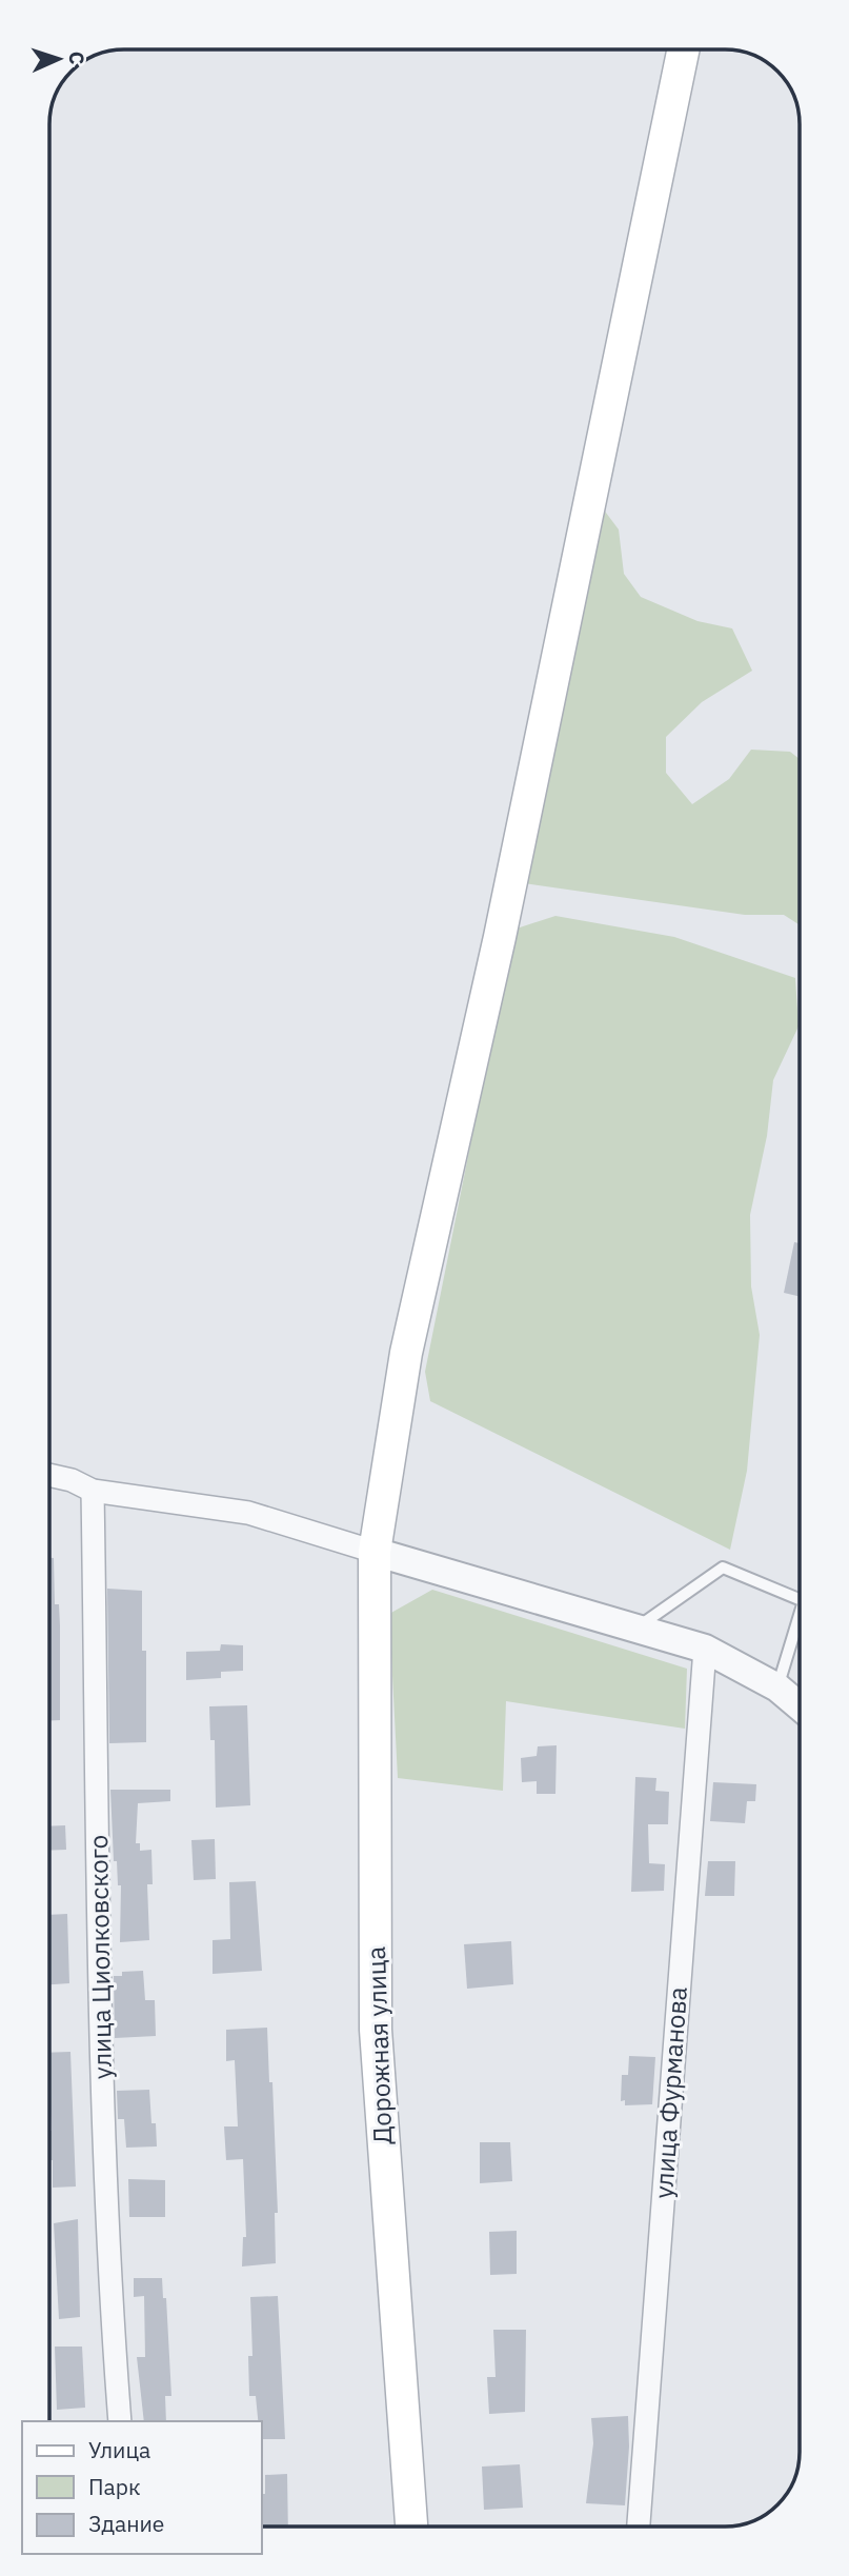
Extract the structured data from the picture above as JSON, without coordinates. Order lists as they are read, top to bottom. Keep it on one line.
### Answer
{"streets":{"main road":["Дорожная улица"],"street":["улица Циолковского","улица Фурманова"]},"legend":["Улица","Парк","Здание"],"north":"right"}
